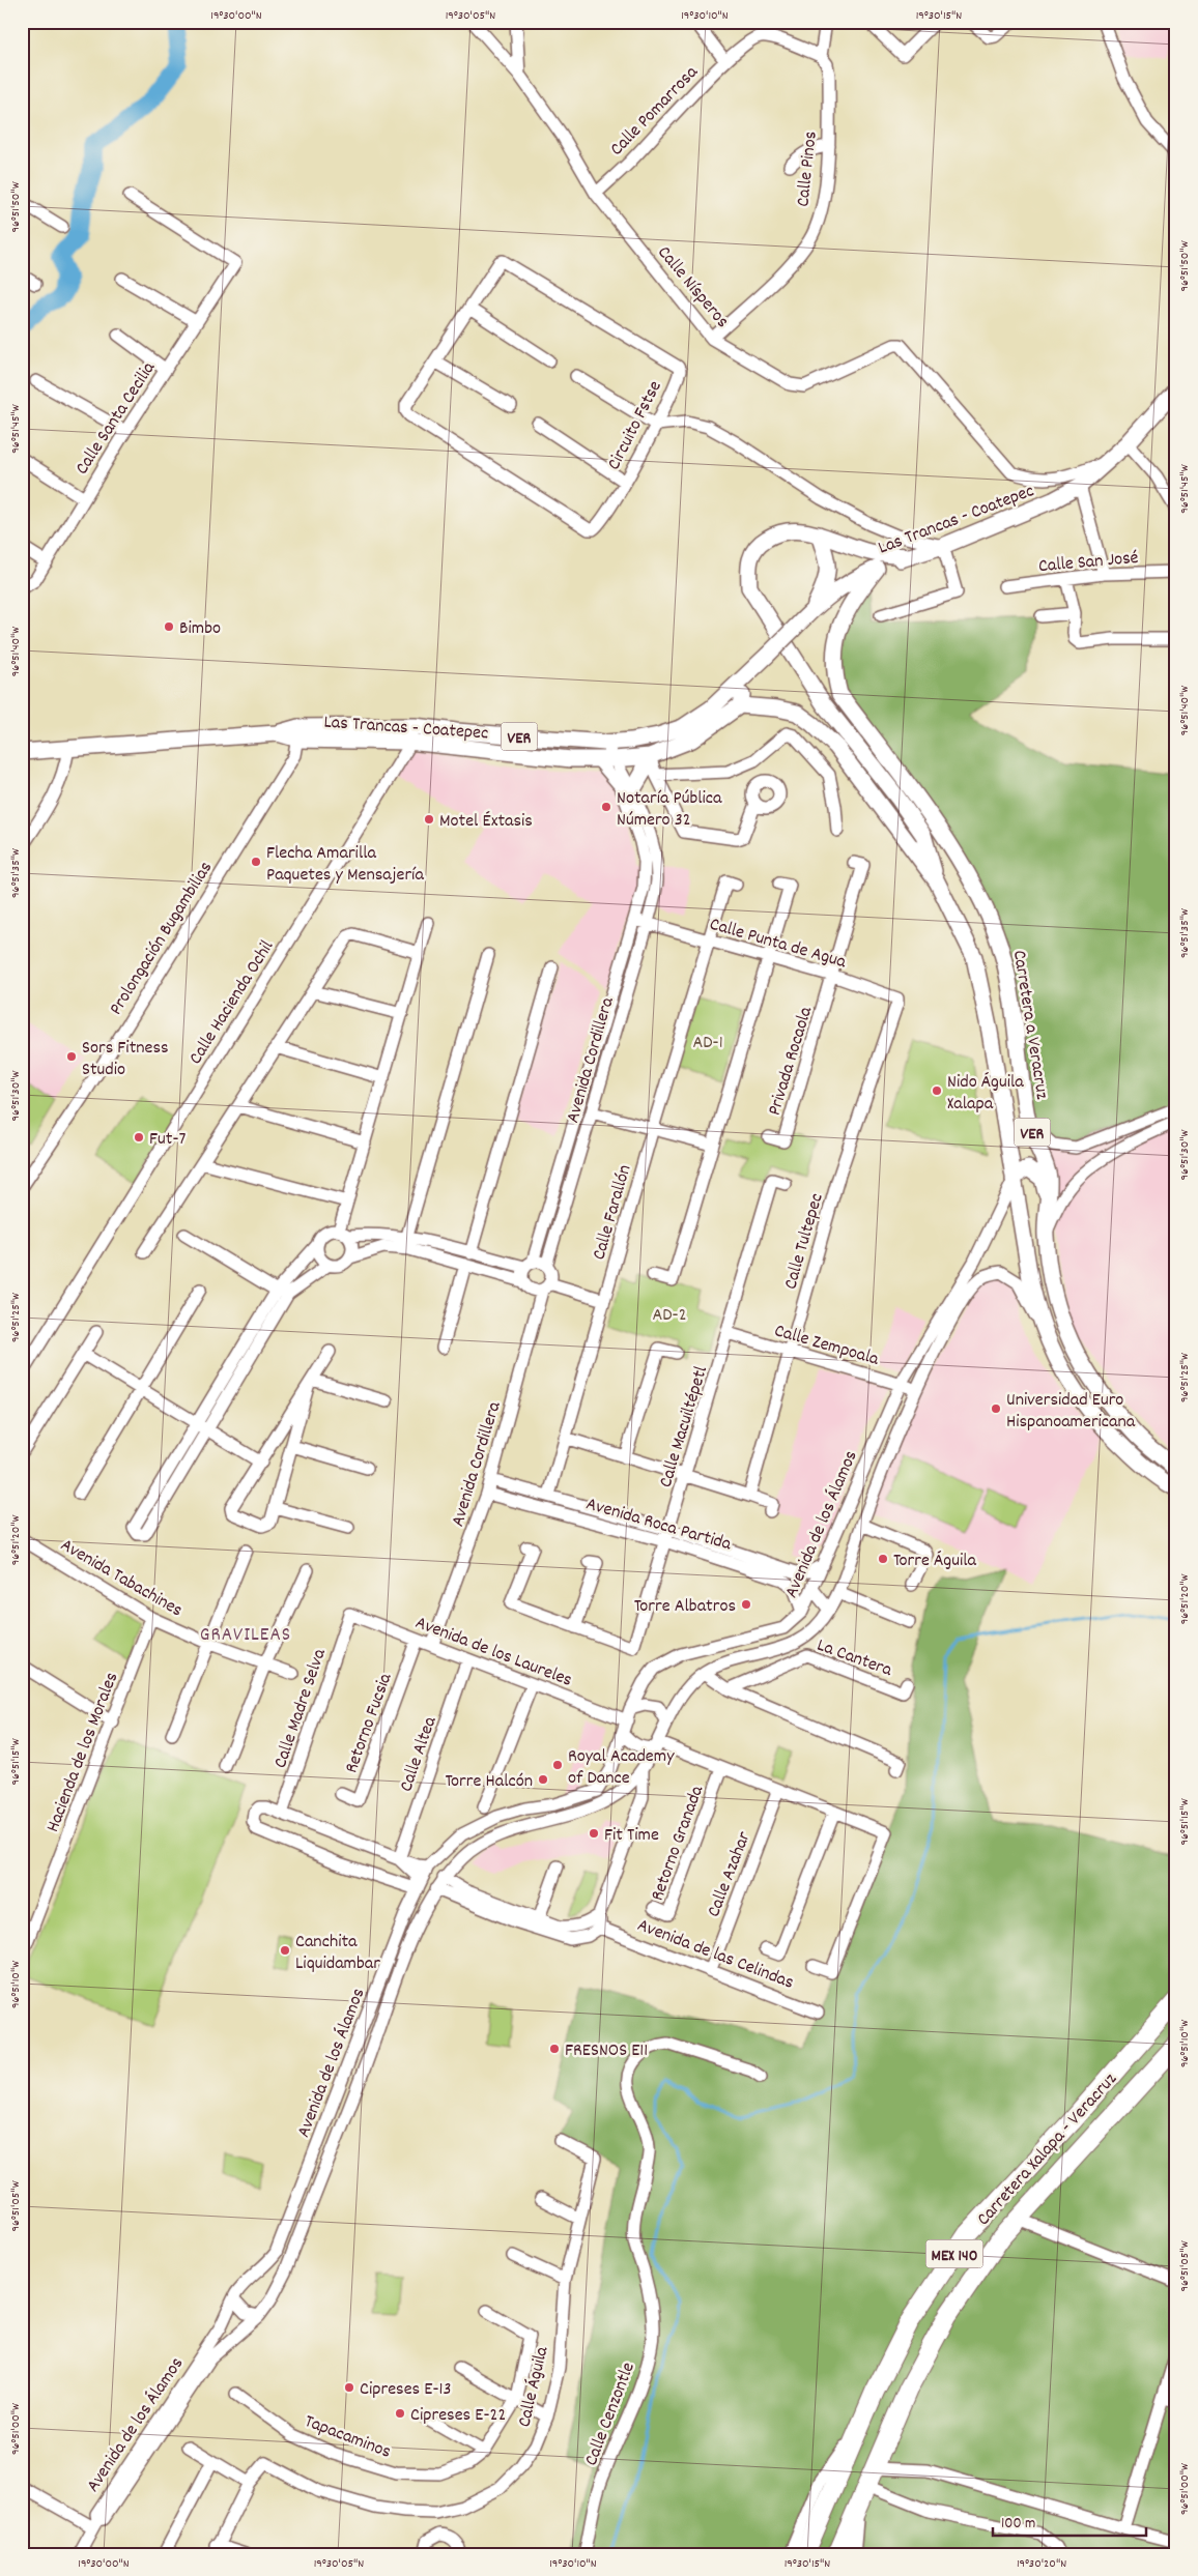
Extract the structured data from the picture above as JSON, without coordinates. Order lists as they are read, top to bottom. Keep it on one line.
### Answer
{"streets":{"highway":["Carretera Xalapa - Veracruz","MEX 140"],"main road":["Las Trancas - Coatepec","VER","Carretera a Veracruz"],"street":["Calle Pomarrosa","Calle Pinos","Calle Nísperos","Calle Santa Cecilia","Circuito Fstse","Calle San José","Prolongación Bugambilias","Calle Punta de Agua","Calle Hacienda Ochil","Avenida Cordillera","Privada Rocaola","Calle Farallón","Calle Tultepec","Calle Zempoala","Calle Macuiltépetl","Avenida Roca Partida","Avenida de los Álamos","Avenida Tabachines","Avenida de los Laureles","La Cantera","Calle Madre Selva","Retorno Fucsia","Hacienda de los Morales","Calle Altea","Retorno Granada","Calle Azahar","Avenida de las Celindas","Calle Águila","Calle Cenzontle","Tapacaminos"]},"crossings":[["Calle Pomarrosa","Calle Pinos"],["Calle Pomarrosa","Calle Nísperos"],["Calle Pinos","Calle Nísperos"],["Calle Nísperos","Las Trancas - Coatepec"],["Las Trancas - Coatepec","Prolongación Bugambilias"],["Las Trancas - Coatepec","Calle Hacienda Ochil"],["Las Trancas - Coatepec","Carretera a Veracruz"],["Las Trancas - Coatepec","Avenida Cordillera"],["VER","Avenida de los Álamos"],["Calle Punta de Agua","Avenida Cordillera"],["Calle Punta de Agua","Privada Rocaola"],["Calle Punta de Agua","Calle Farallón"],["Calle Punta de Agua","Calle Tultepec"],["Avenida Cordillera","Avenida Roca Partida"],["Avenida Cordillera","Avenida de los Laureles"],["Calle Farallón","Avenida Roca Partida"],["Calle Tultepec","Calle Zempoala"],["Calle Zempoala","Calle Macuiltépetl"],["Calle Zempoala","Avenida de los Álamos"],["Calle Macuiltépetl","Avenida Roca Partida"],["Avenida Roca Partida","Avenida de los Álamos"],["Avenida de los Álamos","Avenida de los Laureles"],["Avenida Tabachines","Hacienda de los Morales"],["Avenida de los Laureles","Calle Madre Selva"],["Avenida de los Laureles","Retorno Fucsia"],["Avenida de los Laureles","Calle Altea"],["Calle Azahar","Avenida de las Celindas"]],"districts":["GRAVILEAS"],"parks":["AD-1","AD-2"],"places":["Bimbo","Notaría Pública Número 32","Motel Éxtasis","Flecha Amarilla Paquetes y Mensajería","Sors Fitness Studio","Nido Águila Xalapa","Fut-7","Universidad Euro Hispanoamericana","Torre Águila","Torre Albatros","Royal Academy of Dance","Torre Halcón","Fit Time","Canchita Liquidambar","FRESNOS E11","Cipreses E-13","Cipreses E-22"],"scale_bar":"100 m","coordinates":["19°30'00\"N","19°30'05\"N","19°30'10\"N","19°30'15\"N","96°51'50\"W","96°51'45\"W","96°51'40\"W","96°51'35\"W","96°51'30\"W","96°51'25\"W","96°51'20\"W","96°51'15\"W","96°51'10\"W","96°51'05\"W","96°51'00\"W","19°30'20\"N"]}
